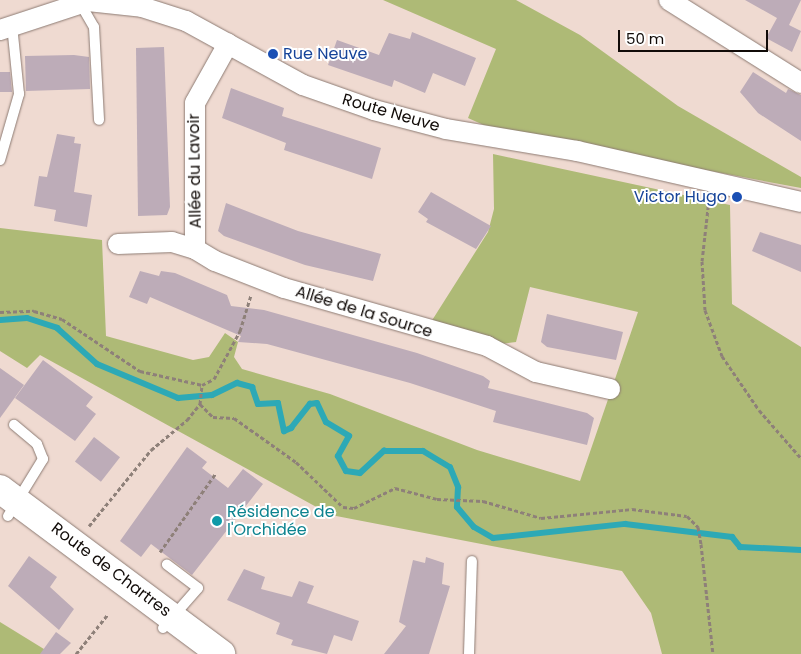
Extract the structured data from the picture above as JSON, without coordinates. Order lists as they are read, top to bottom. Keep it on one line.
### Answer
{"streets":{"main road":["Route de Chartres"],"street":["Route Neuve","Allée du Lavoir","Allée de la Source"]},"crossings":[["Route Neuve","Allée du Lavoir"],["Allée du Lavoir","Allée de la Source"]],"places":["Rue Neuve","Victor Hugo","Résidence de l'Orchidée"],"scale_bar":"50 m"}
